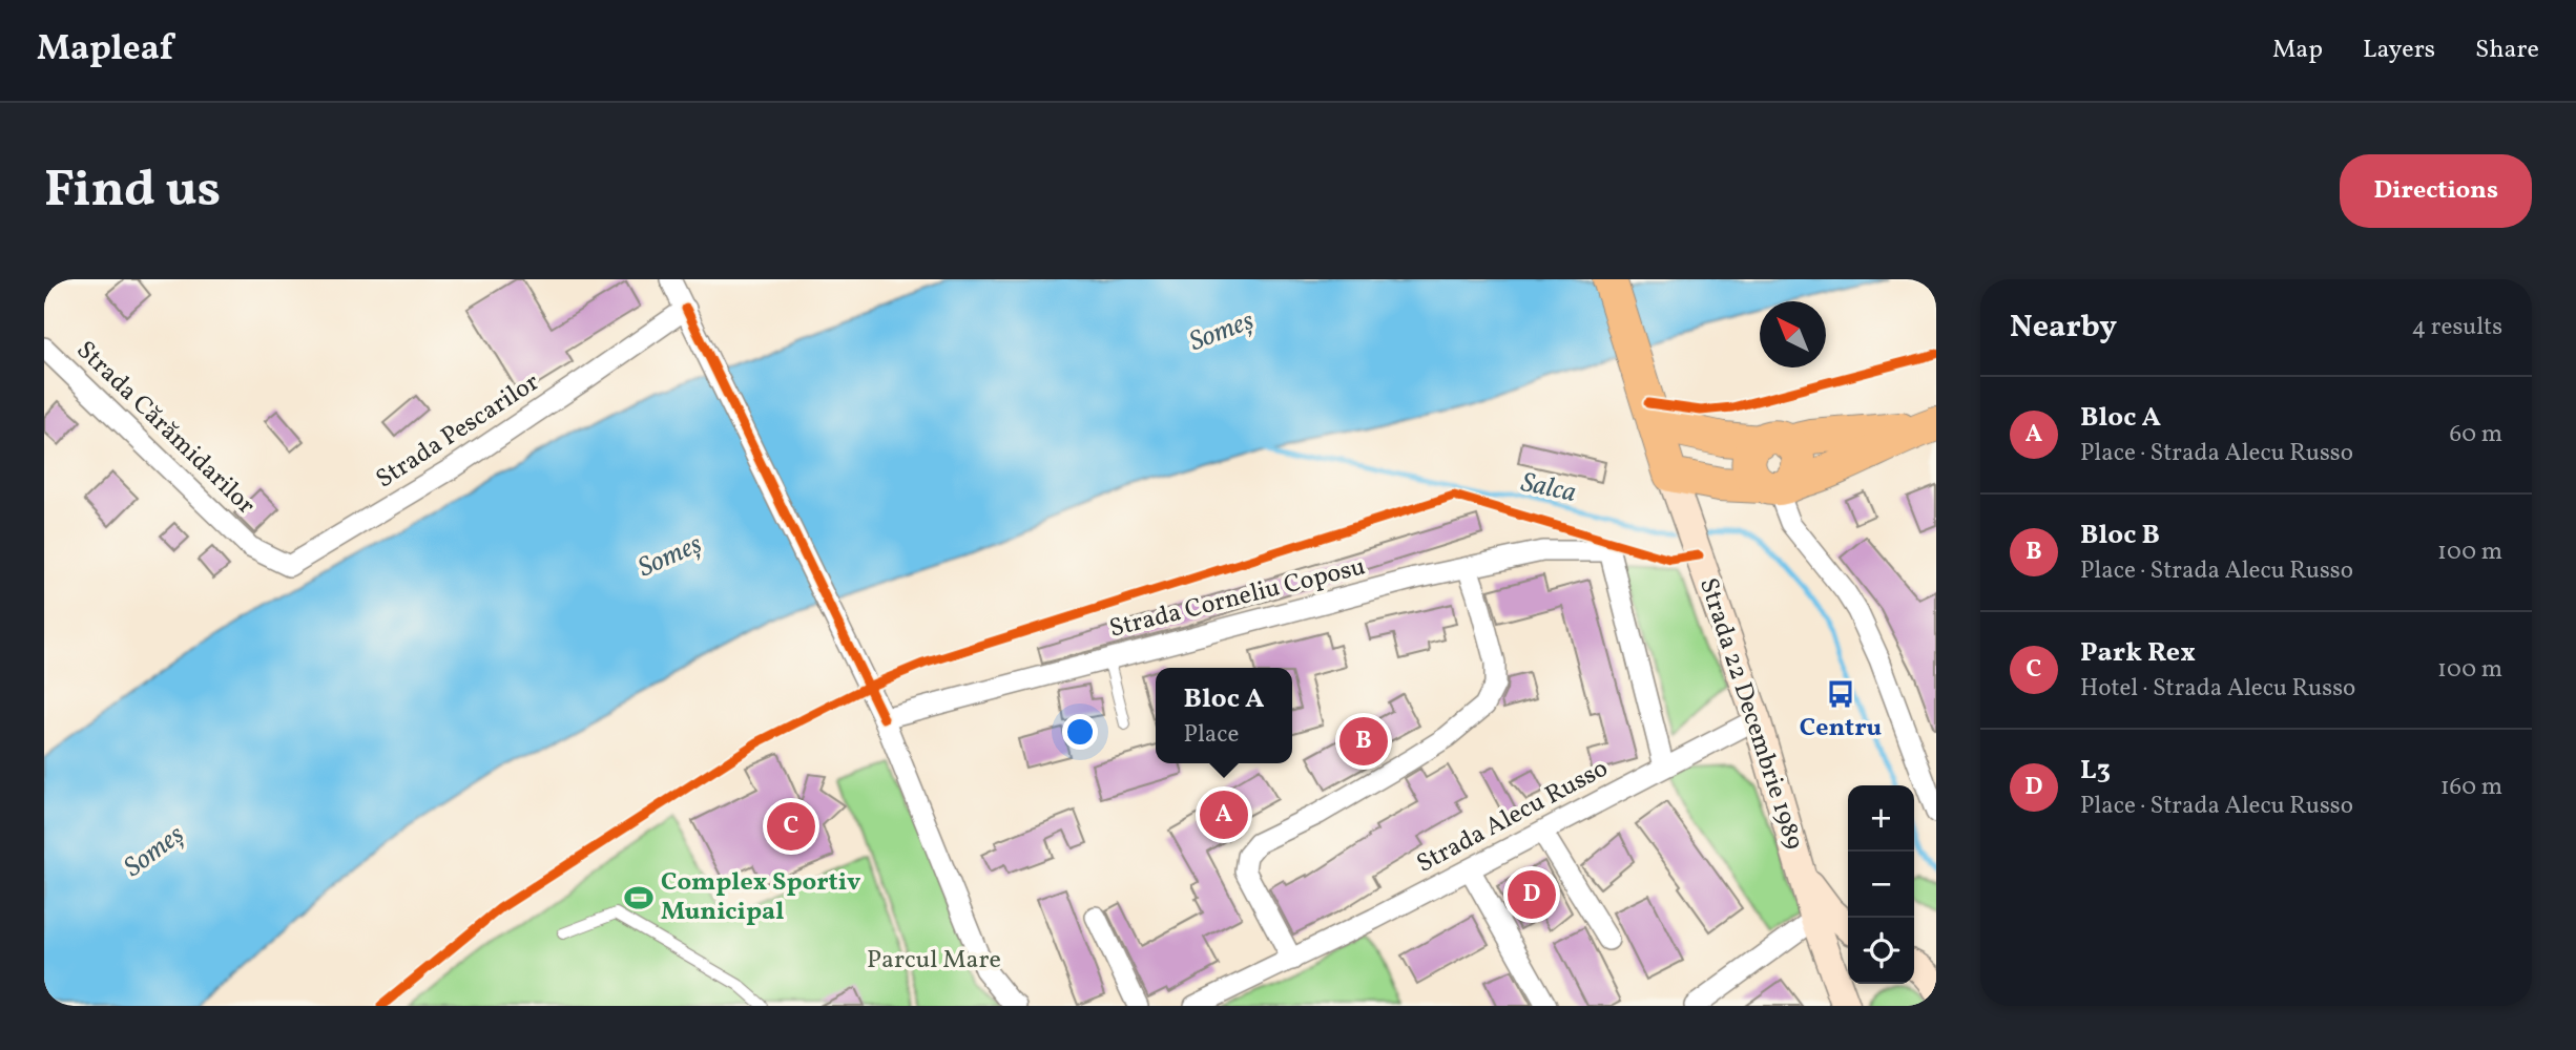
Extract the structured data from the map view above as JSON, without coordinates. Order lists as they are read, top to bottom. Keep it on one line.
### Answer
{"streets":{"main road":["Strada 22 Decembrie 1989"],"street":["Strada Cărămidarilor","Strada Pescarilor","Strada Corneliu Coposu","Strada Alecu Russo"]},"crossings":[["Strada Cărămidarilor","Strada Pescarilor"],["Strada Corneliu Coposu","Strada Alecu Russo"],["Strada 22 Decembrie 1989","Strada Alecu Russo"]],"water":["Someș","Salca"],"parks":["Parcul Mare"],"places":{"bus stop":["Centru"],"sports":["Complex Sportiv Municipal"]},"north":"top left","page":{"header":"Mapleaf","nav":["Map","Layers","Share"],"buttons":"Directions","title":"Find us","heading":["Nearby","4 results"],"list":[{"mark":"A","name":"Bloc A","note":"Place · Strada Alecu Russo","value":"60 m"},{"mark":"B","name":"Bloc B","note":"Place · Strada Alecu Russo","value":"100 m"},{"mark":"C","name":"Park Rex","note":"Hotel · Strada Alecu Russo","value":"100 m"},{"mark":"D","name":"L3","note":"Place · Strada Alecu Russo","value":"160 m"}],"popup":["Bloc A","Place"],"pins":["B","A","C","D"],"map_buttons":["+","−"]}}
